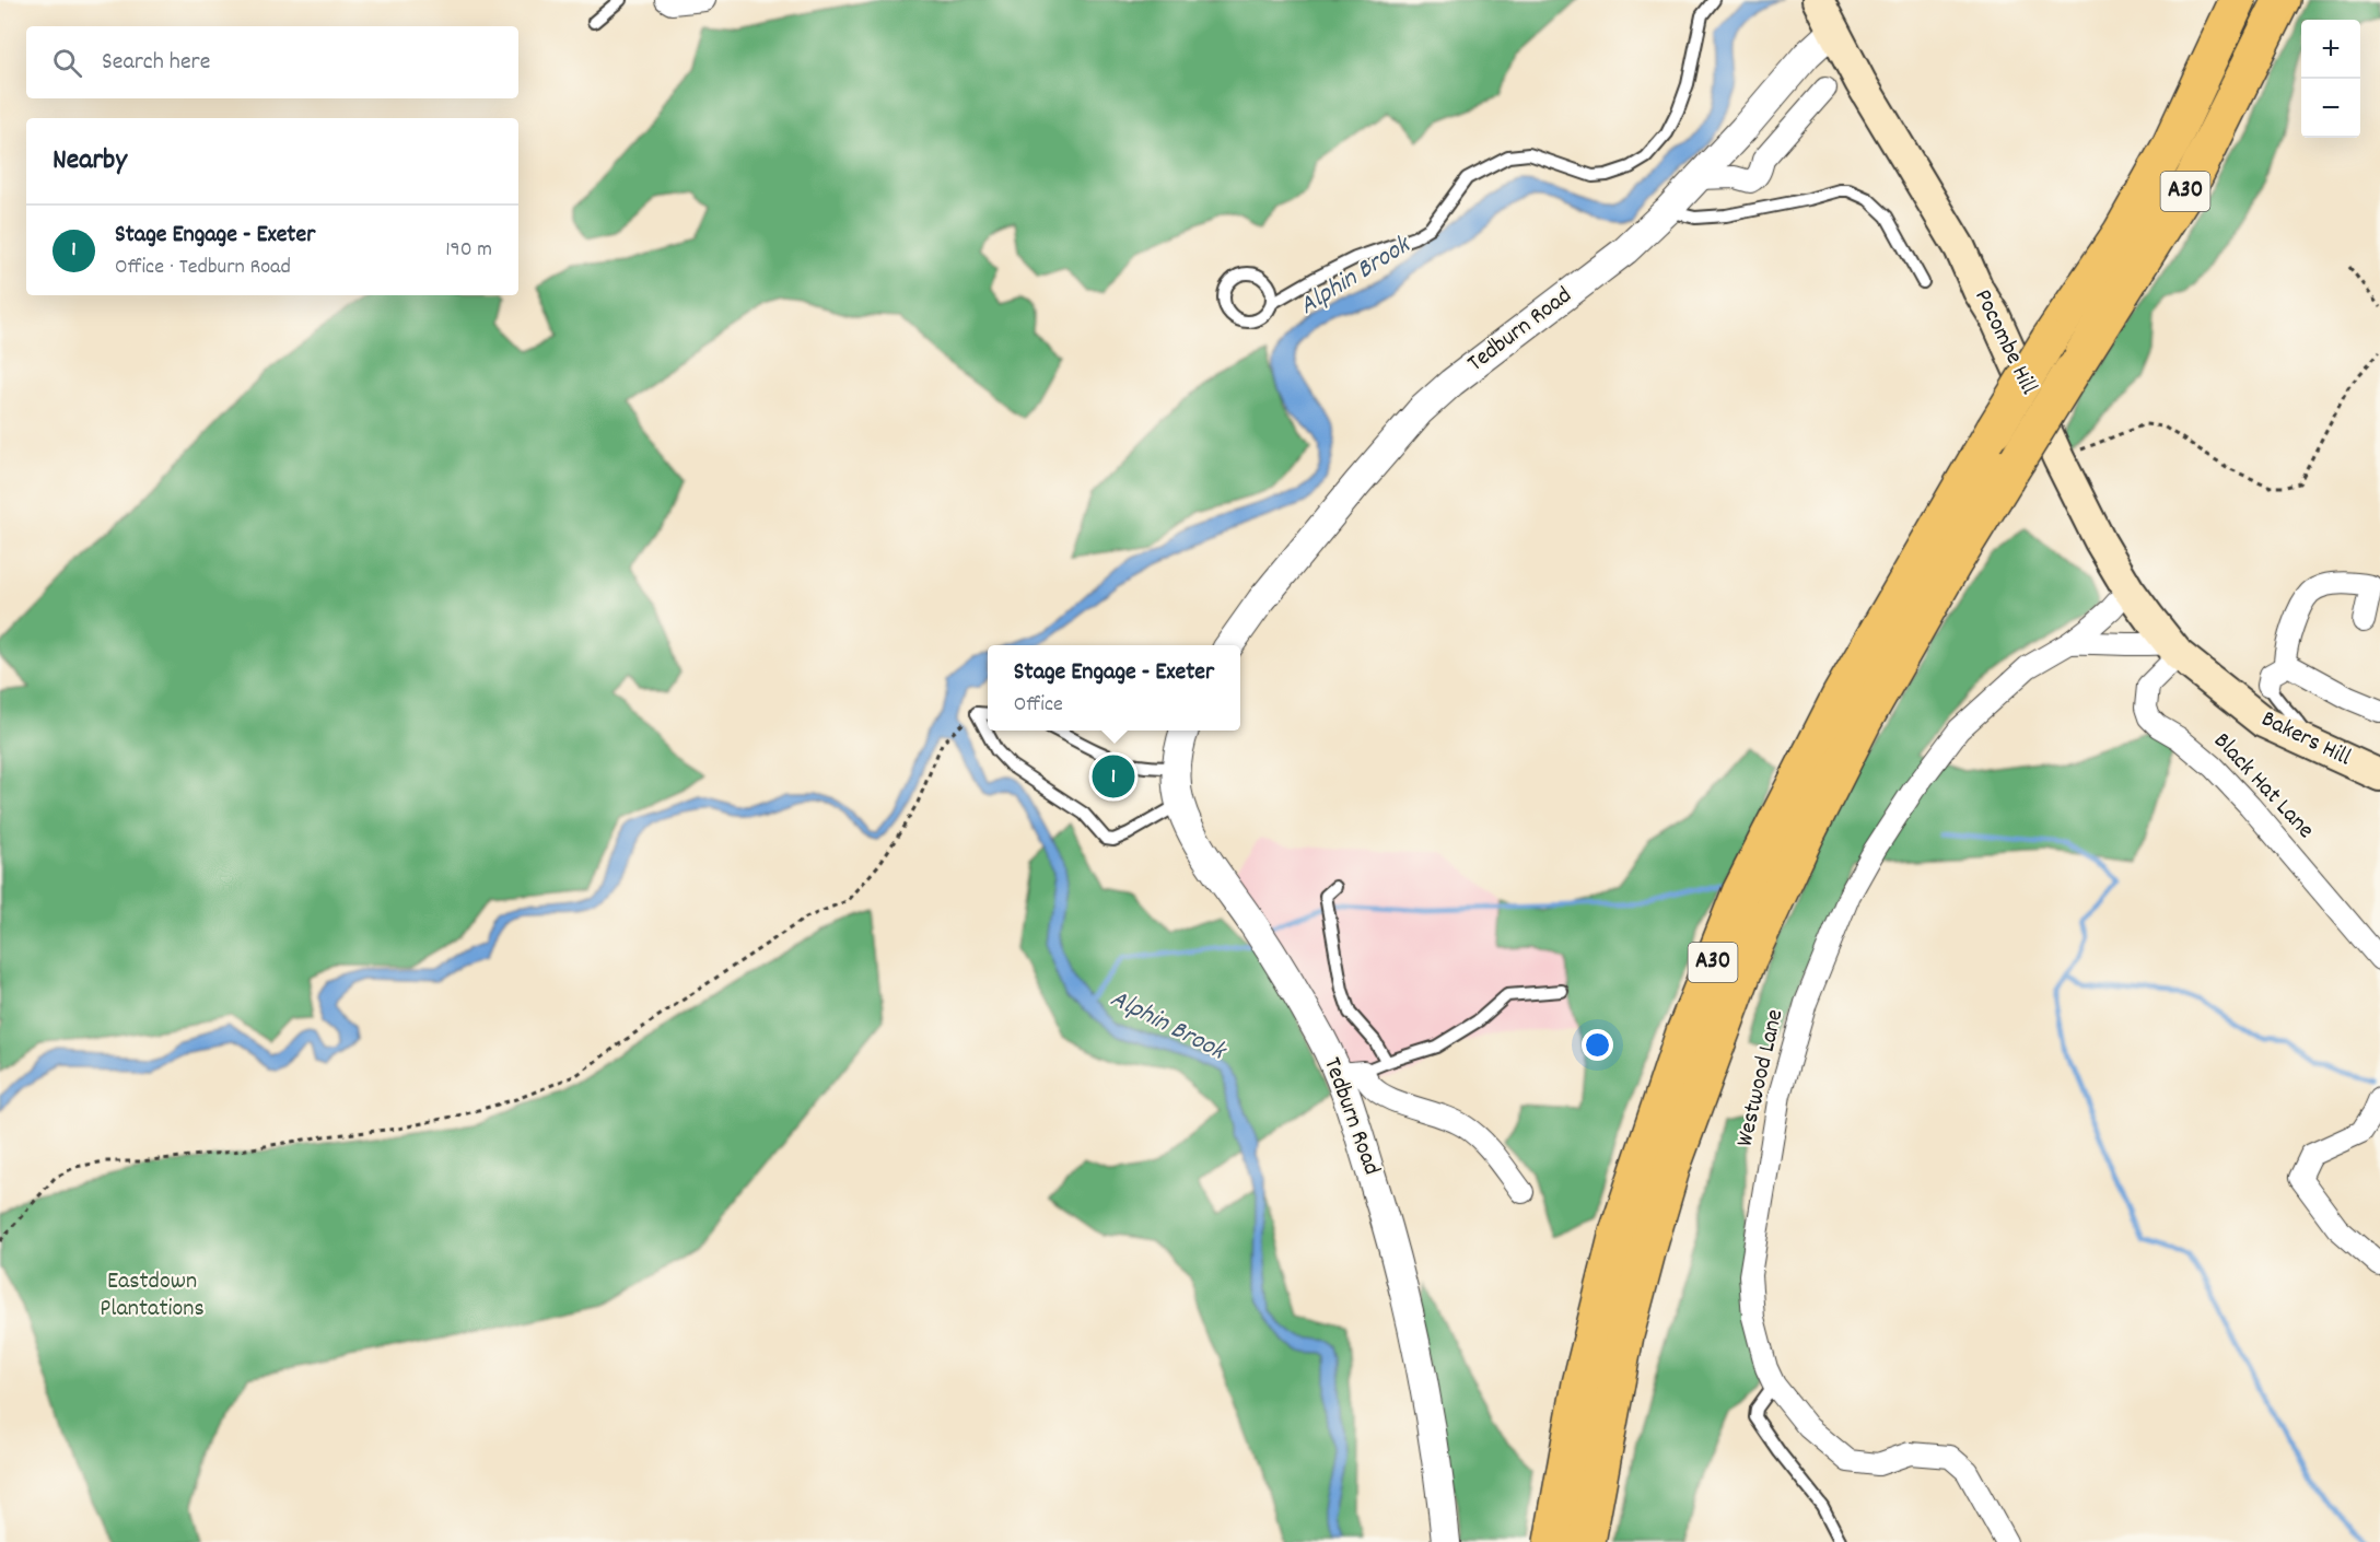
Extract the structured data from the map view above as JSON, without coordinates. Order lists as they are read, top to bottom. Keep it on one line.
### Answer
{"streets":{"highway":["A30"],"main road":["Pocombe Hill","Bakers Hill"],"street":["Tedburn Road","Black Hat Lane","Westwood Lane"]},"crossings":[["Tedburn Road","Pocombe Hill"],["Pocombe Hill","Bakers Hill"],["Pocombe Hill","Black Hat Lane"],["Pocombe Hill","Westwood Lane"]],"water":["Alphin Brook"],"parks":["Eastdown Plantations"],"page":{"map_buttons":["+","−"],"search":"Search here","heading":"Nearby","list":[{"mark":"1","name":"Stage Engage - Exeter","note":"Office · Tedburn Road","value":"190 m"}],"popup":["Stage Engage - Exeter","Office"],"pins":"1"}}
